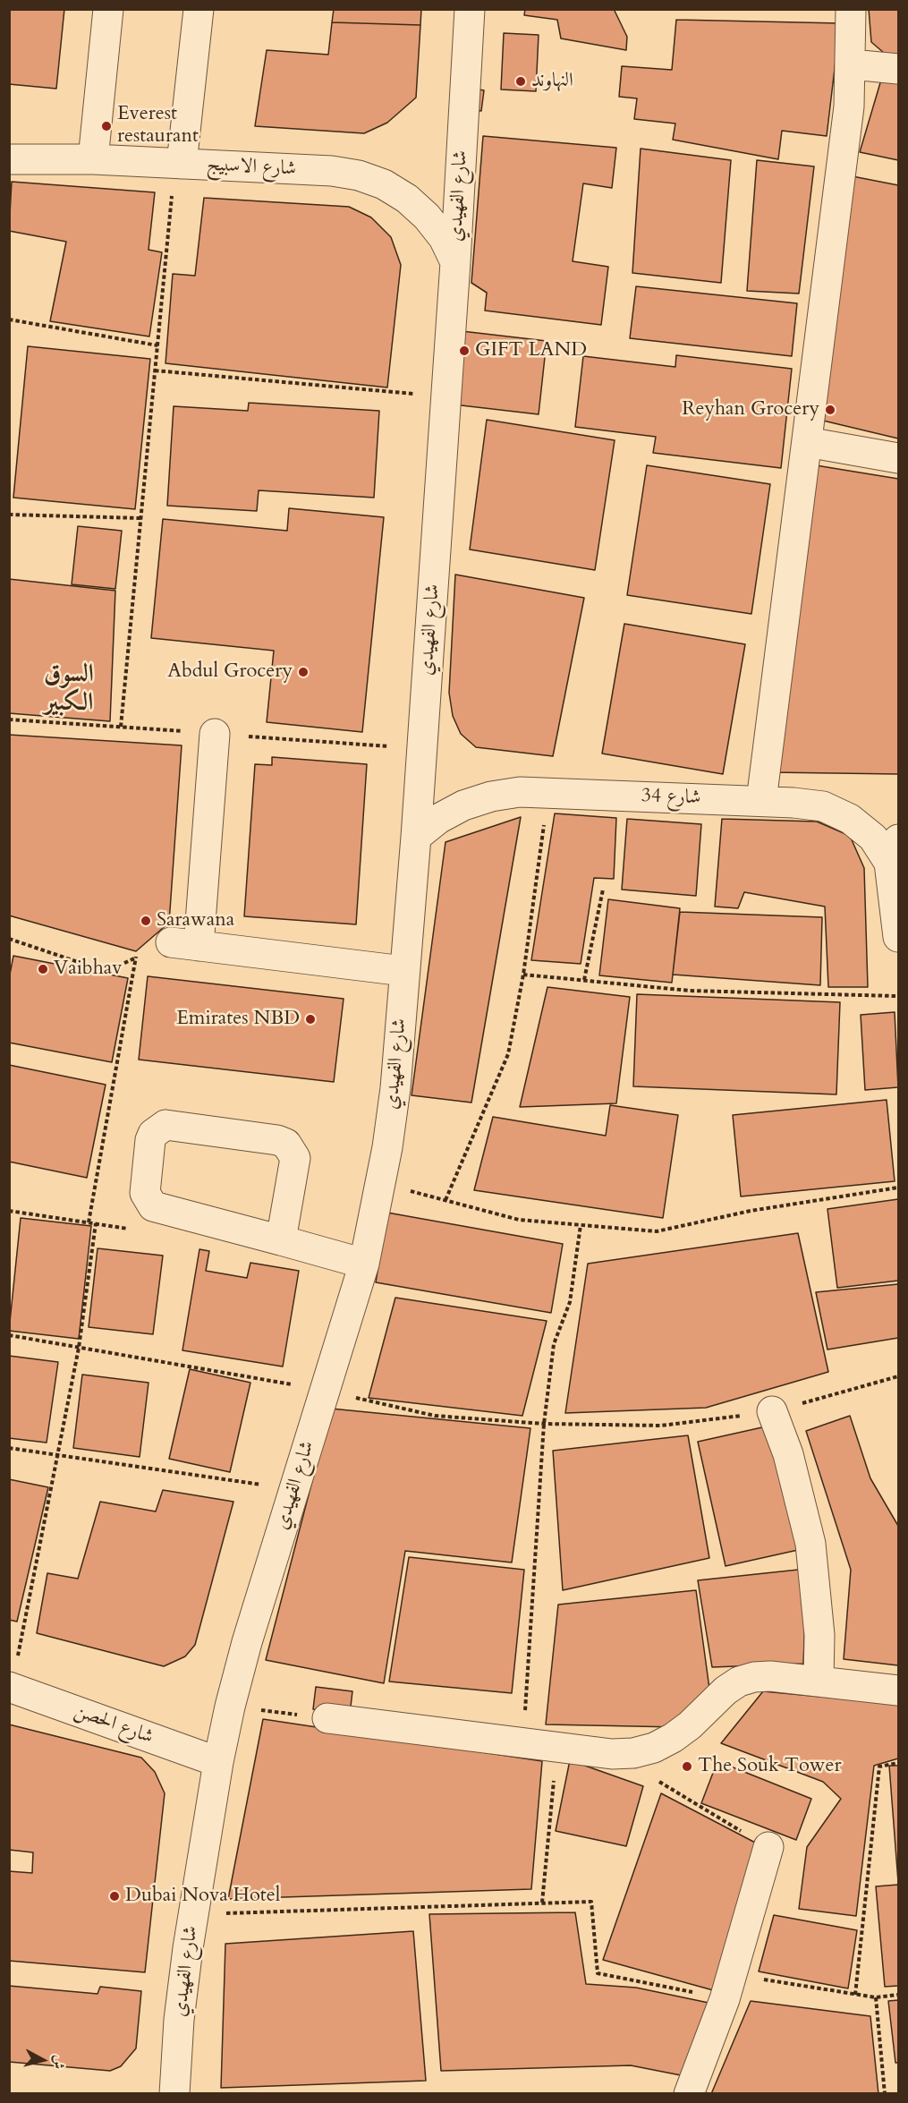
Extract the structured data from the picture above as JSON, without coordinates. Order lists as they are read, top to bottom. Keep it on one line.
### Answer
{"streets":{"street":["شارع الاسبيج","شارع الفهيدي","شارع 34","شارع الحصن"]},"crossings":[["شارع الاسبيج","شارع الفهيدي"],["شارع الفهيدي","شارع 34"],["شارع الفهيدي","شارع الحصن"]],"districts":["السوق الكبير"],"places":["النهاوند","Everest restaurant","GIFT LAND","Reyhan Grocery","Abdul Grocery","Sarawana","Vaibhav","Emirates NBD","The Souk Tower","Dubai Nova Hotel"],"north":"right"}
